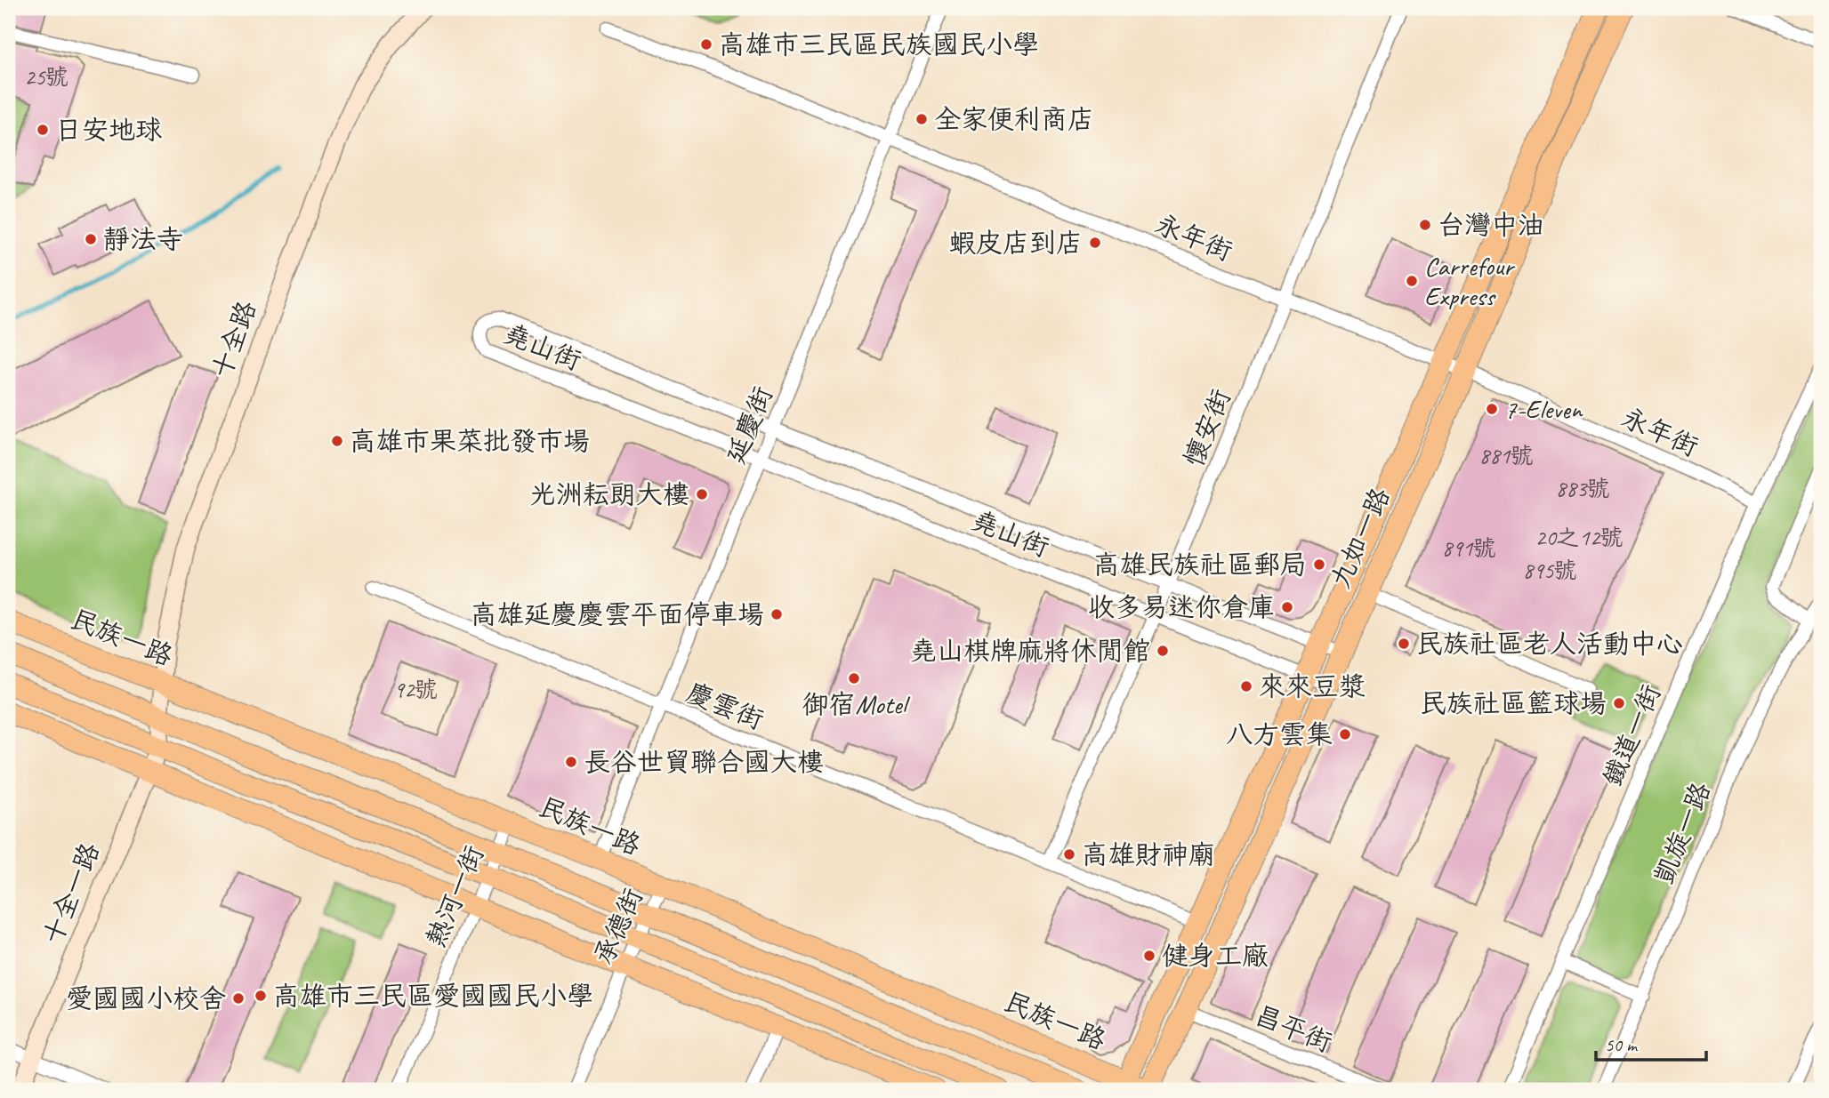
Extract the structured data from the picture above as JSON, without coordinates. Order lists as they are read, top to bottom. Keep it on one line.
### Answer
{"streets":{"main road":["九如一路","民族一路"],"street":["永年街","十全路","堯山街","延慶街","懷安街","慶雲街","鐵道一街","凱旋一路","十全一路","熱河一街","承德街","昌平街"]},"crossings":[["永年街","延慶街"],["永年街","懷安街"],["永年街","九如一路"],["永年街","鐵道一街"],["十全路","民族一路"],["十全路","十全一路"],["堯山街","延慶街"],["堯山街","懷安街"],["堯山街","九如一路"],["延慶街","民族一路"],["延慶街","慶雲街"],["懷安街","慶雲街"],["九如一路","民族一路"],["九如一路","慶雲街"],["九如一路","昌平街"],["民族一路","十全一路"],["民族一路","熱河一街"],["民族一路","承德街"]],"places":["高雄市三民區民族國民小學","全家便利商店","日安地球","台灣中油","靜法寺","蝦皮店到店","Carrefour Express","7-Eleven","高雄市果菜批發市場","光洲耘朗大樓","高雄民族社區郵局","收多易迷你倉庫","高雄延慶慶雲平面停車場","民族社區老人活動中心","堯山棋牌麻將休閒館","御宿Motel","來來豆漿","民族社區籃球場","八方雲集","長谷世貿聯合國大樓","高雄財神廟","健身工廠","高雄市三民區愛國國民小學","愛國國小校舍"],"house_numbers":["25號","881號","883號","20之12號","891號","895號","92號"],"scale_bar":"50 m"}
